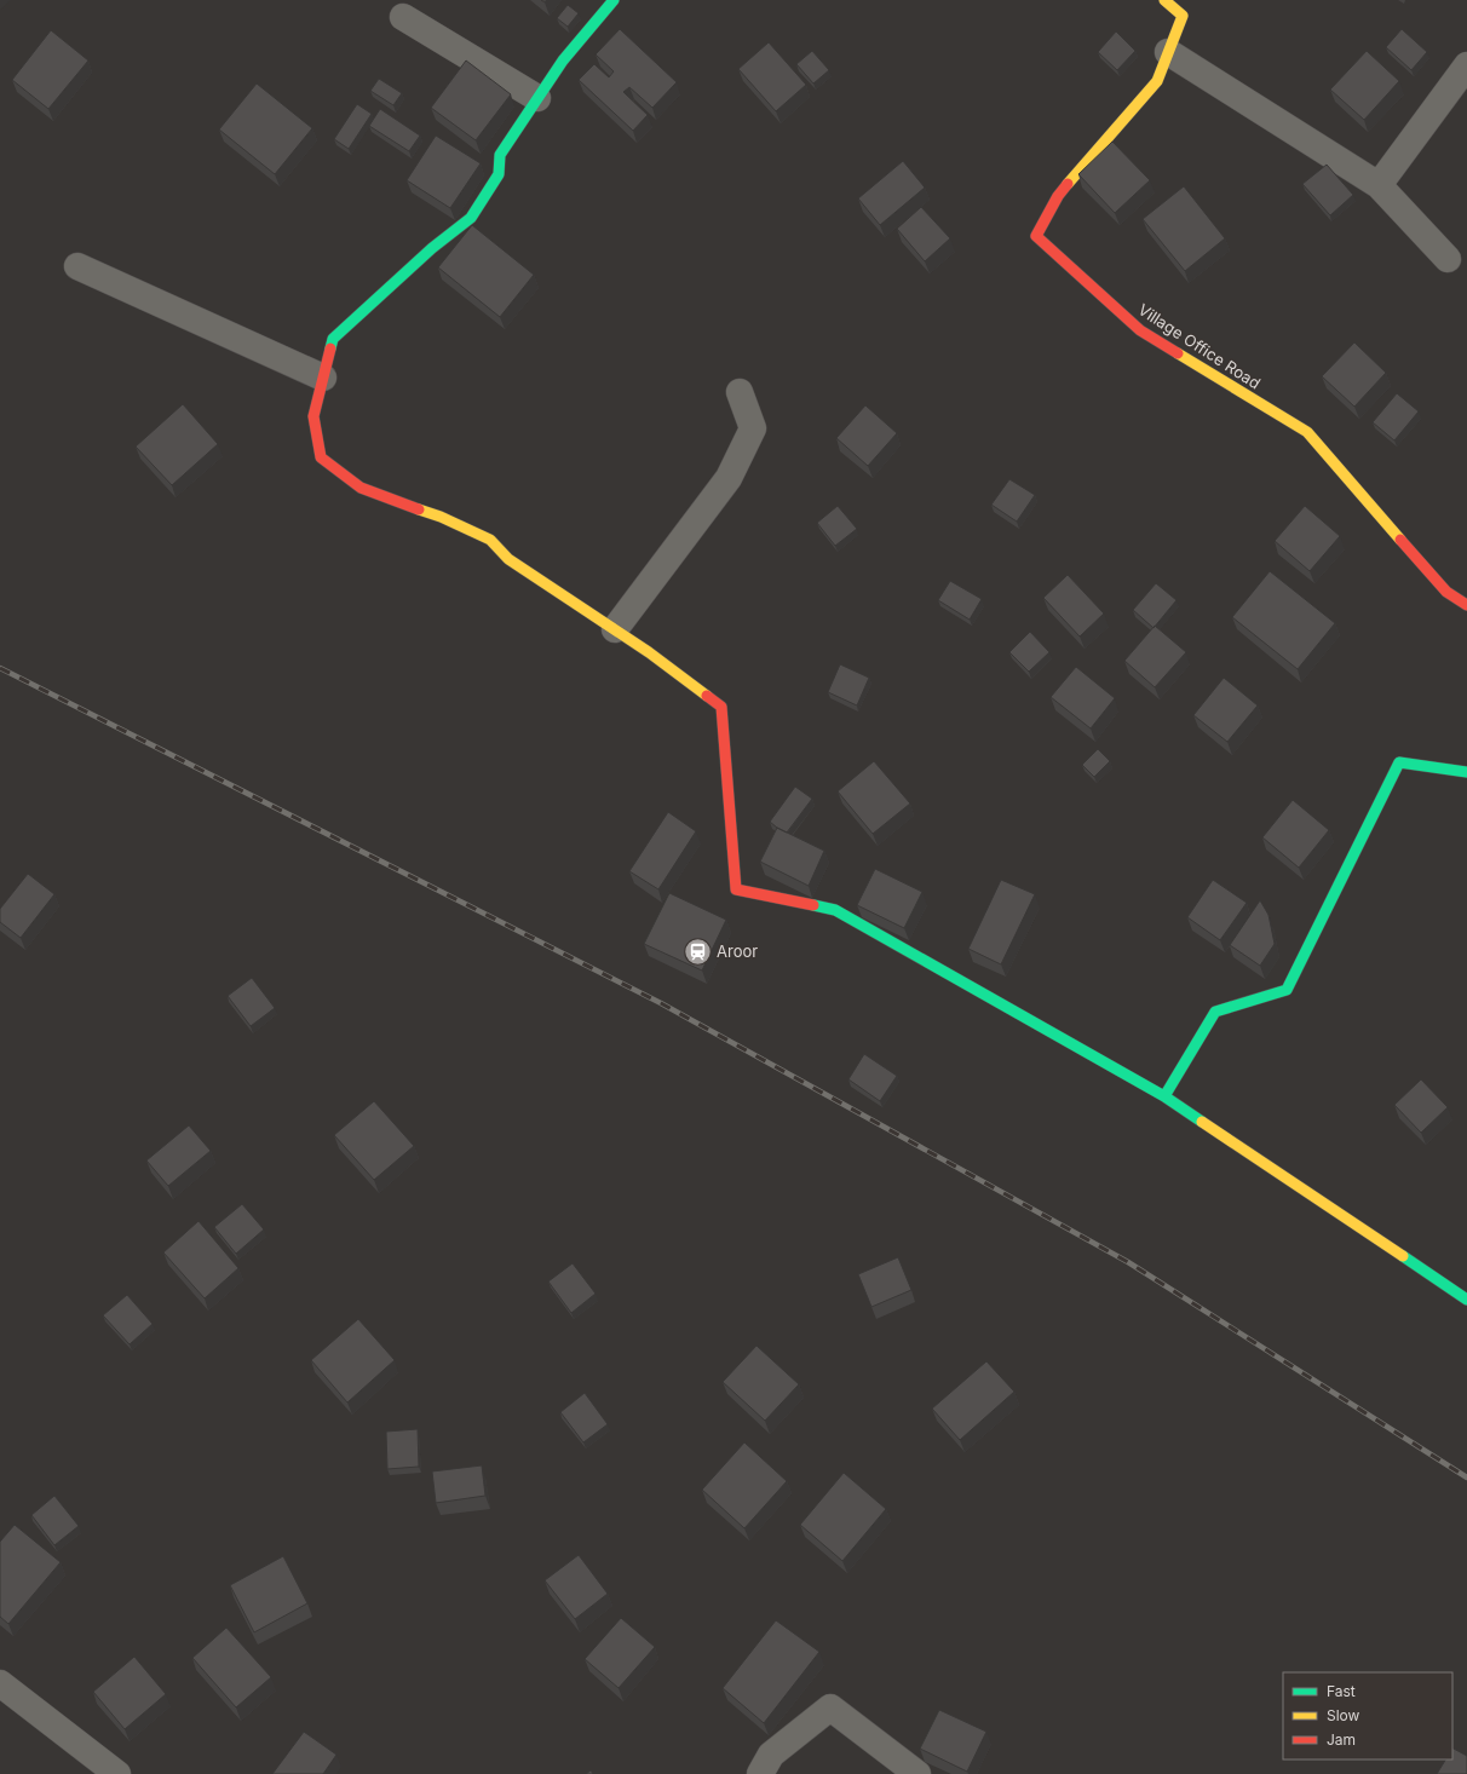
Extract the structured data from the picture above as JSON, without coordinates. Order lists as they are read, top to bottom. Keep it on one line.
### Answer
{"streets":{"street":["Village Office Road"]},"places":{"station":["Aroor"]},"legend":["Fast","Slow","Jam"]}
